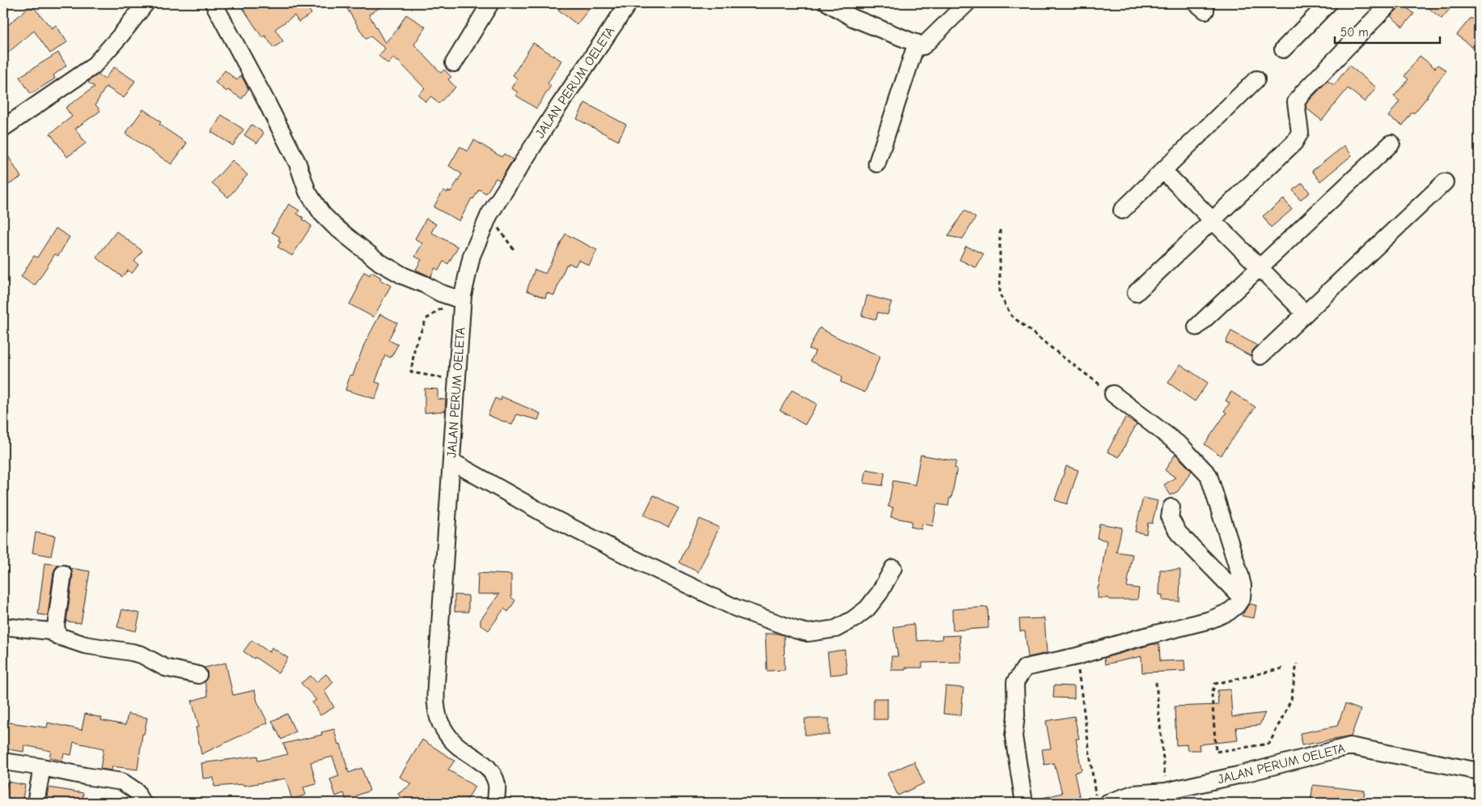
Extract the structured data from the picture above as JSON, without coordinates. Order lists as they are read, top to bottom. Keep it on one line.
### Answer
{"streets":{"street":["JALAN PERUM OELETA"]},"scale_bar":"50 m"}
